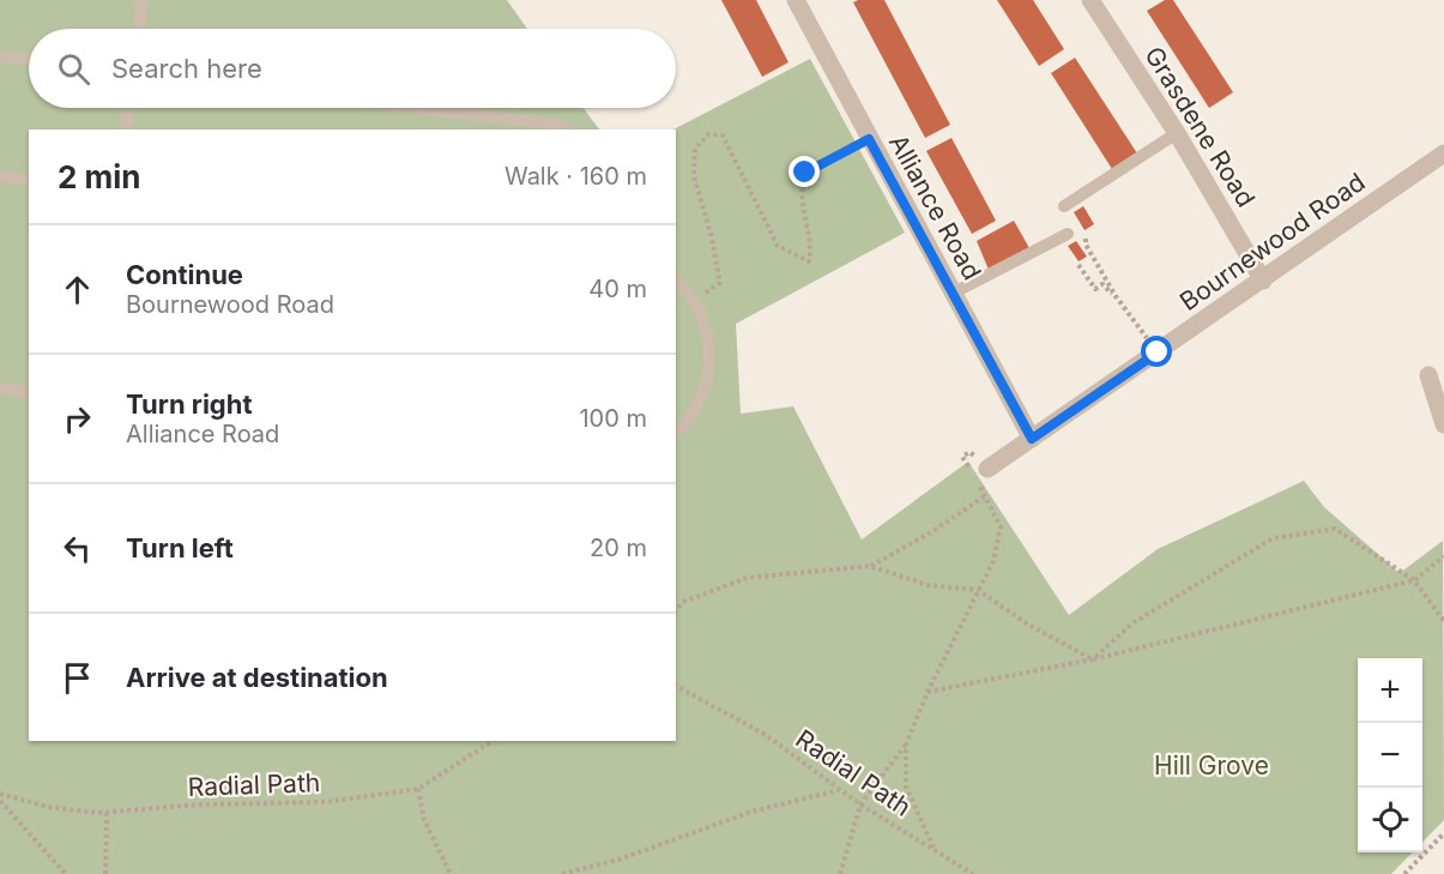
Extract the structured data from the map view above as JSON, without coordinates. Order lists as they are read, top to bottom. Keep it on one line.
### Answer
{"streets":{"street":["Grasdene Road","Alliance Road","Bournewood Road"],"path":["Radial Path"]},"crossings":[["Grasdene Road","Bournewood Road"],["Alliance Road","Bournewood Road"]],"parks":["Hill Grove"],"page":{"search":"Search here","heading":["2 min","Walk · 160 m"],"list":[["Continue","Bournewood Road","40 m"],["Turn right","Alliance Road","100 m"],["Turn left","20 m"],"Arrive at destination"],"map_buttons":["+","−"]}}
